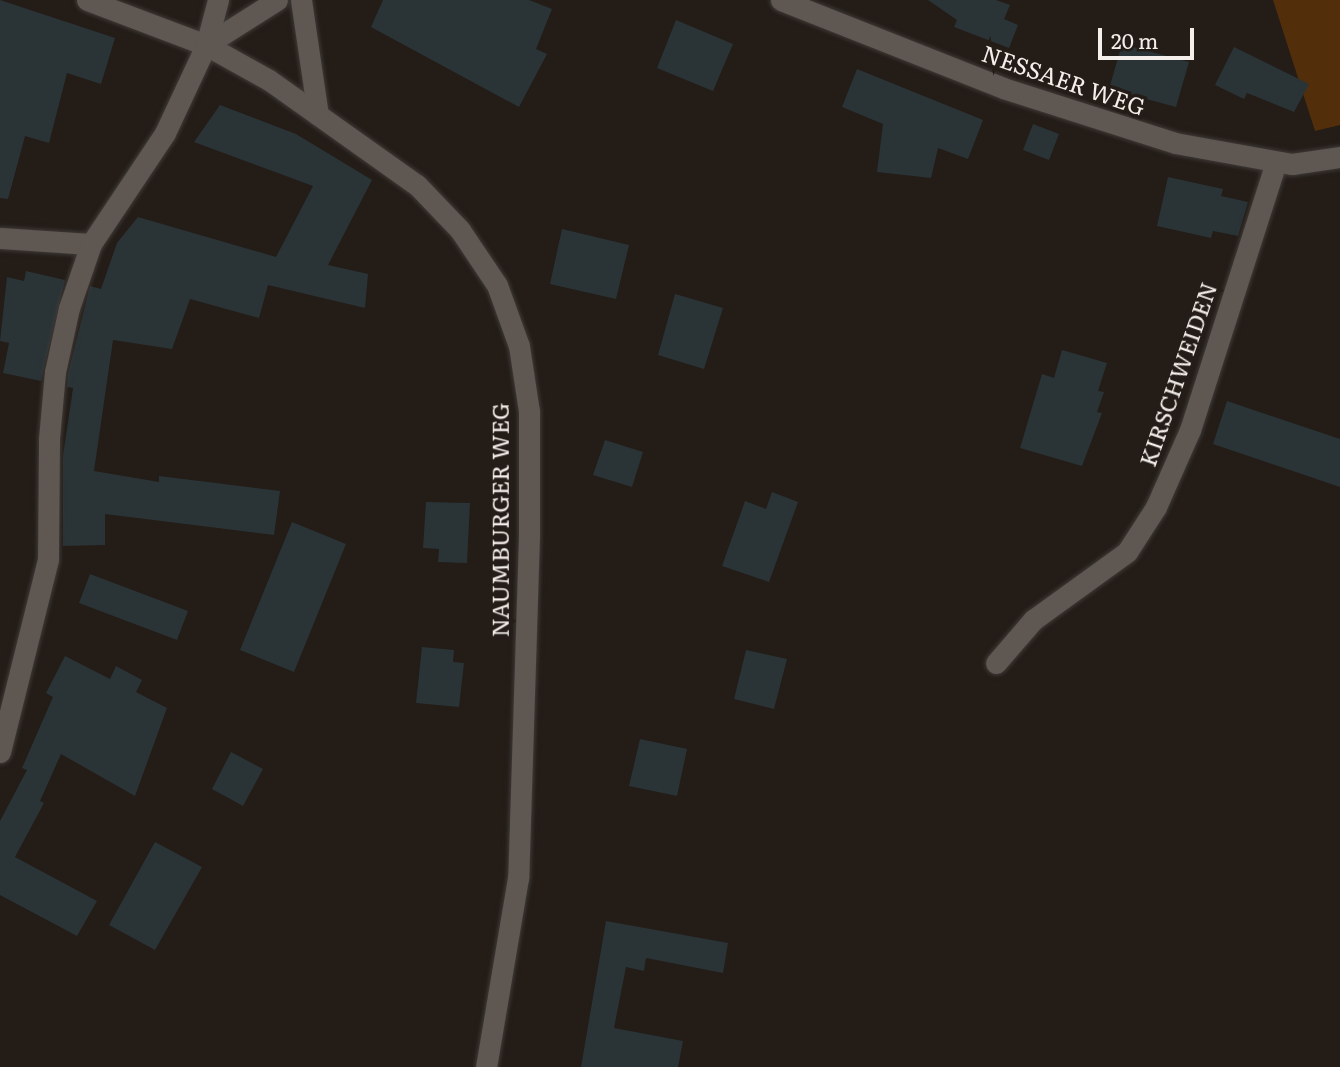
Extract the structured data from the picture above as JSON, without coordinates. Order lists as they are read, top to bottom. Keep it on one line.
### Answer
{"streets":{"street":["NESSAER WEG","KIRSCHWEIDEN","NAUMBURGER WEG"]},"crossings":[["NESSAER WEG","KIRSCHWEIDEN"]],"scale_bar":"20 m"}
